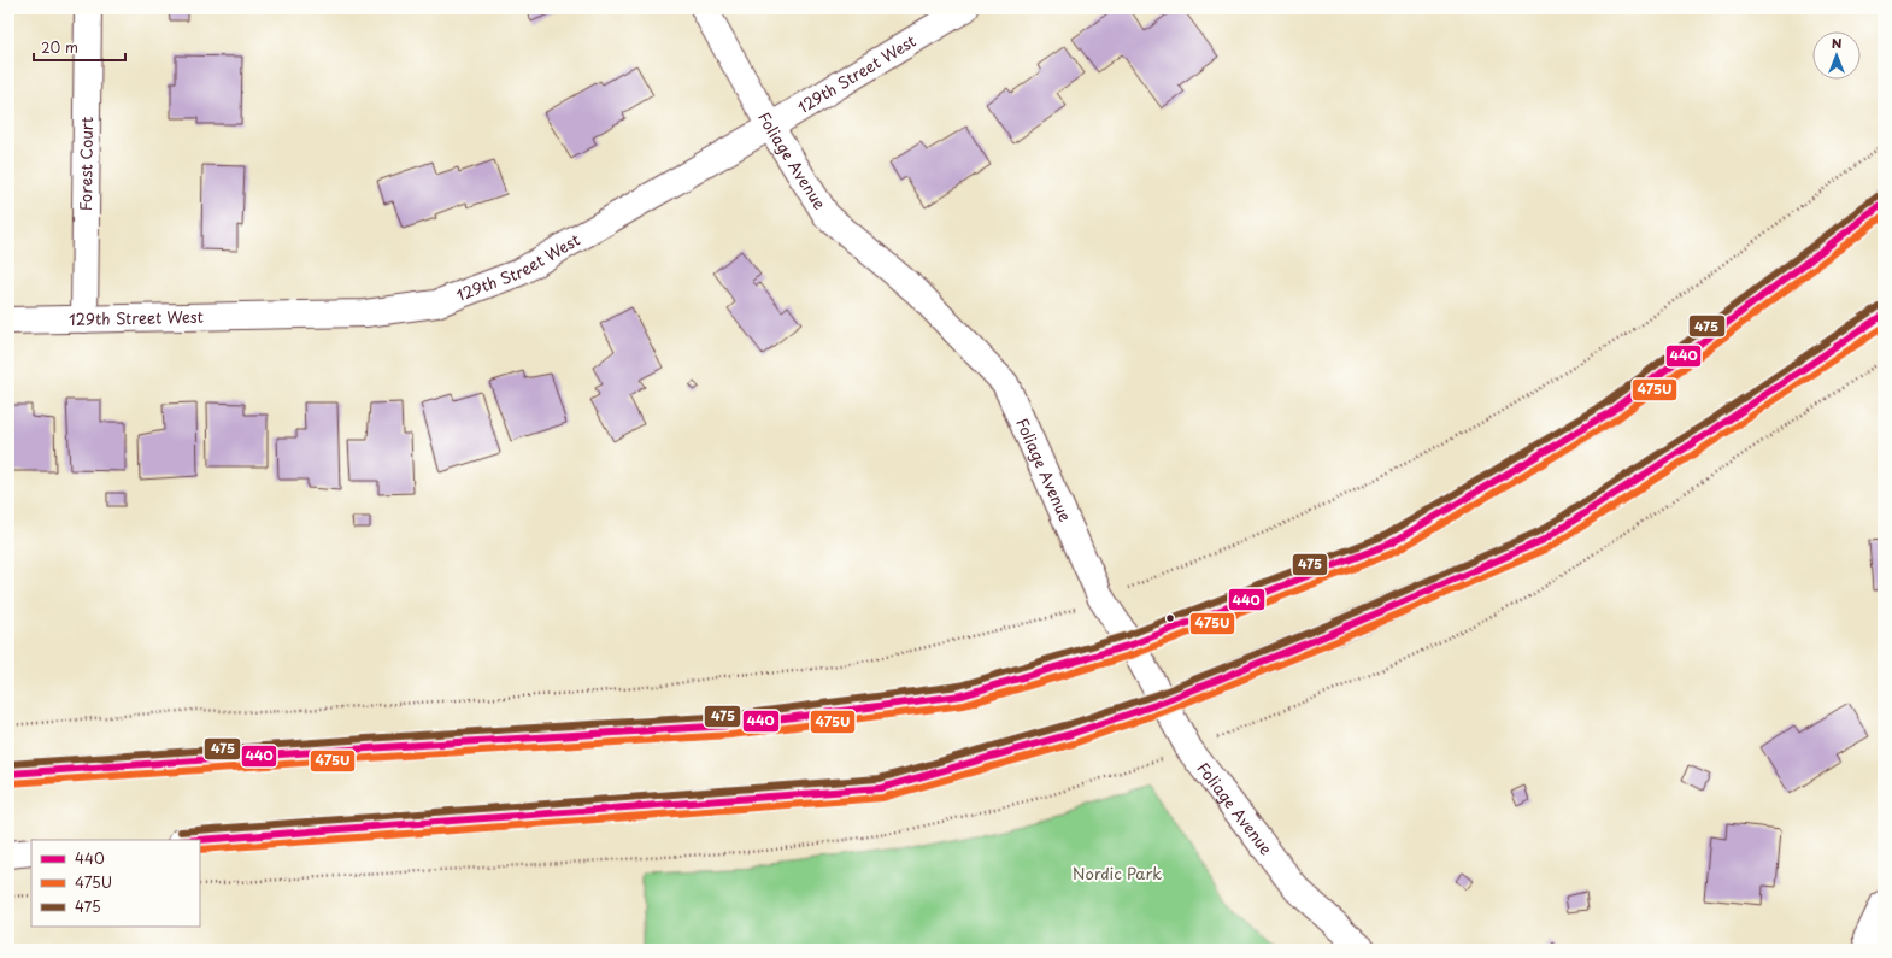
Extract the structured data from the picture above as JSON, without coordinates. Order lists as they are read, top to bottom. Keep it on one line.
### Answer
{"streets":{"main road":["129th Street West","Foliage Avenue","Forest Court"]},"crossings":[["129th Street West","Foliage Avenue"],["129th Street West","Forest Court"]],"parks":["Nordic Park"],"lines":["transit line 475","transit line 440","transit line 475U"],"legend":["440","475U","475"],"scale_bar":"20 m","north":"top"}
